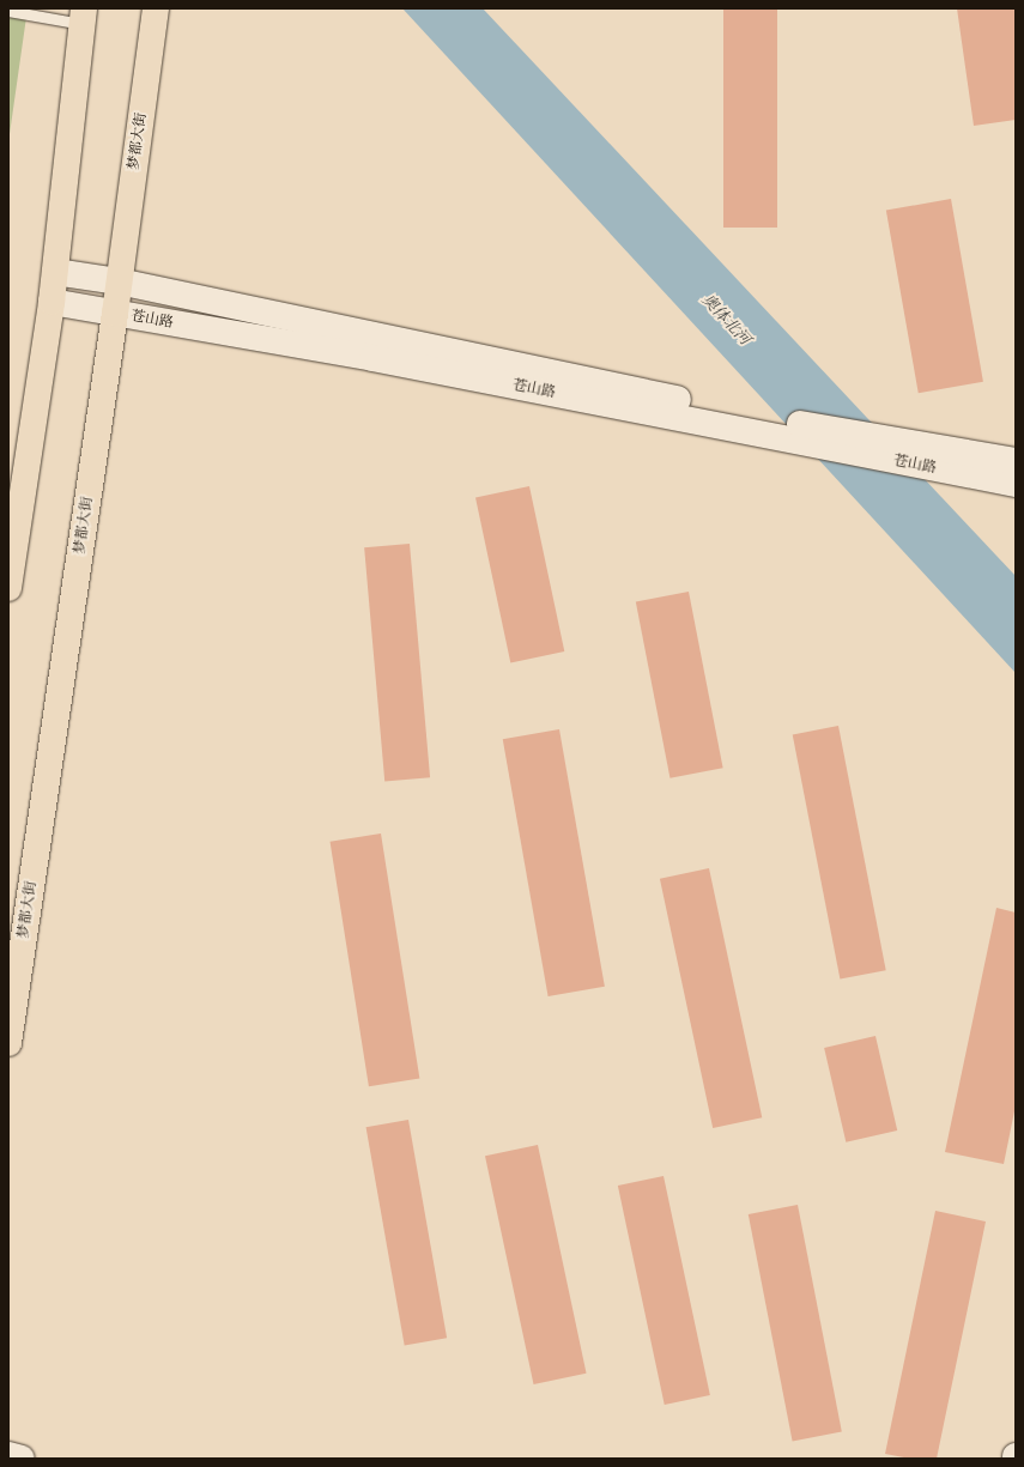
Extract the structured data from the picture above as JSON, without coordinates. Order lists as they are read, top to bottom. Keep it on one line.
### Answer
{"streets":{"main road":["梦都大街"],"street":["苍山路"]},"crossings":[["梦都大街","苍山路"]],"water":["奥体北河"]}
